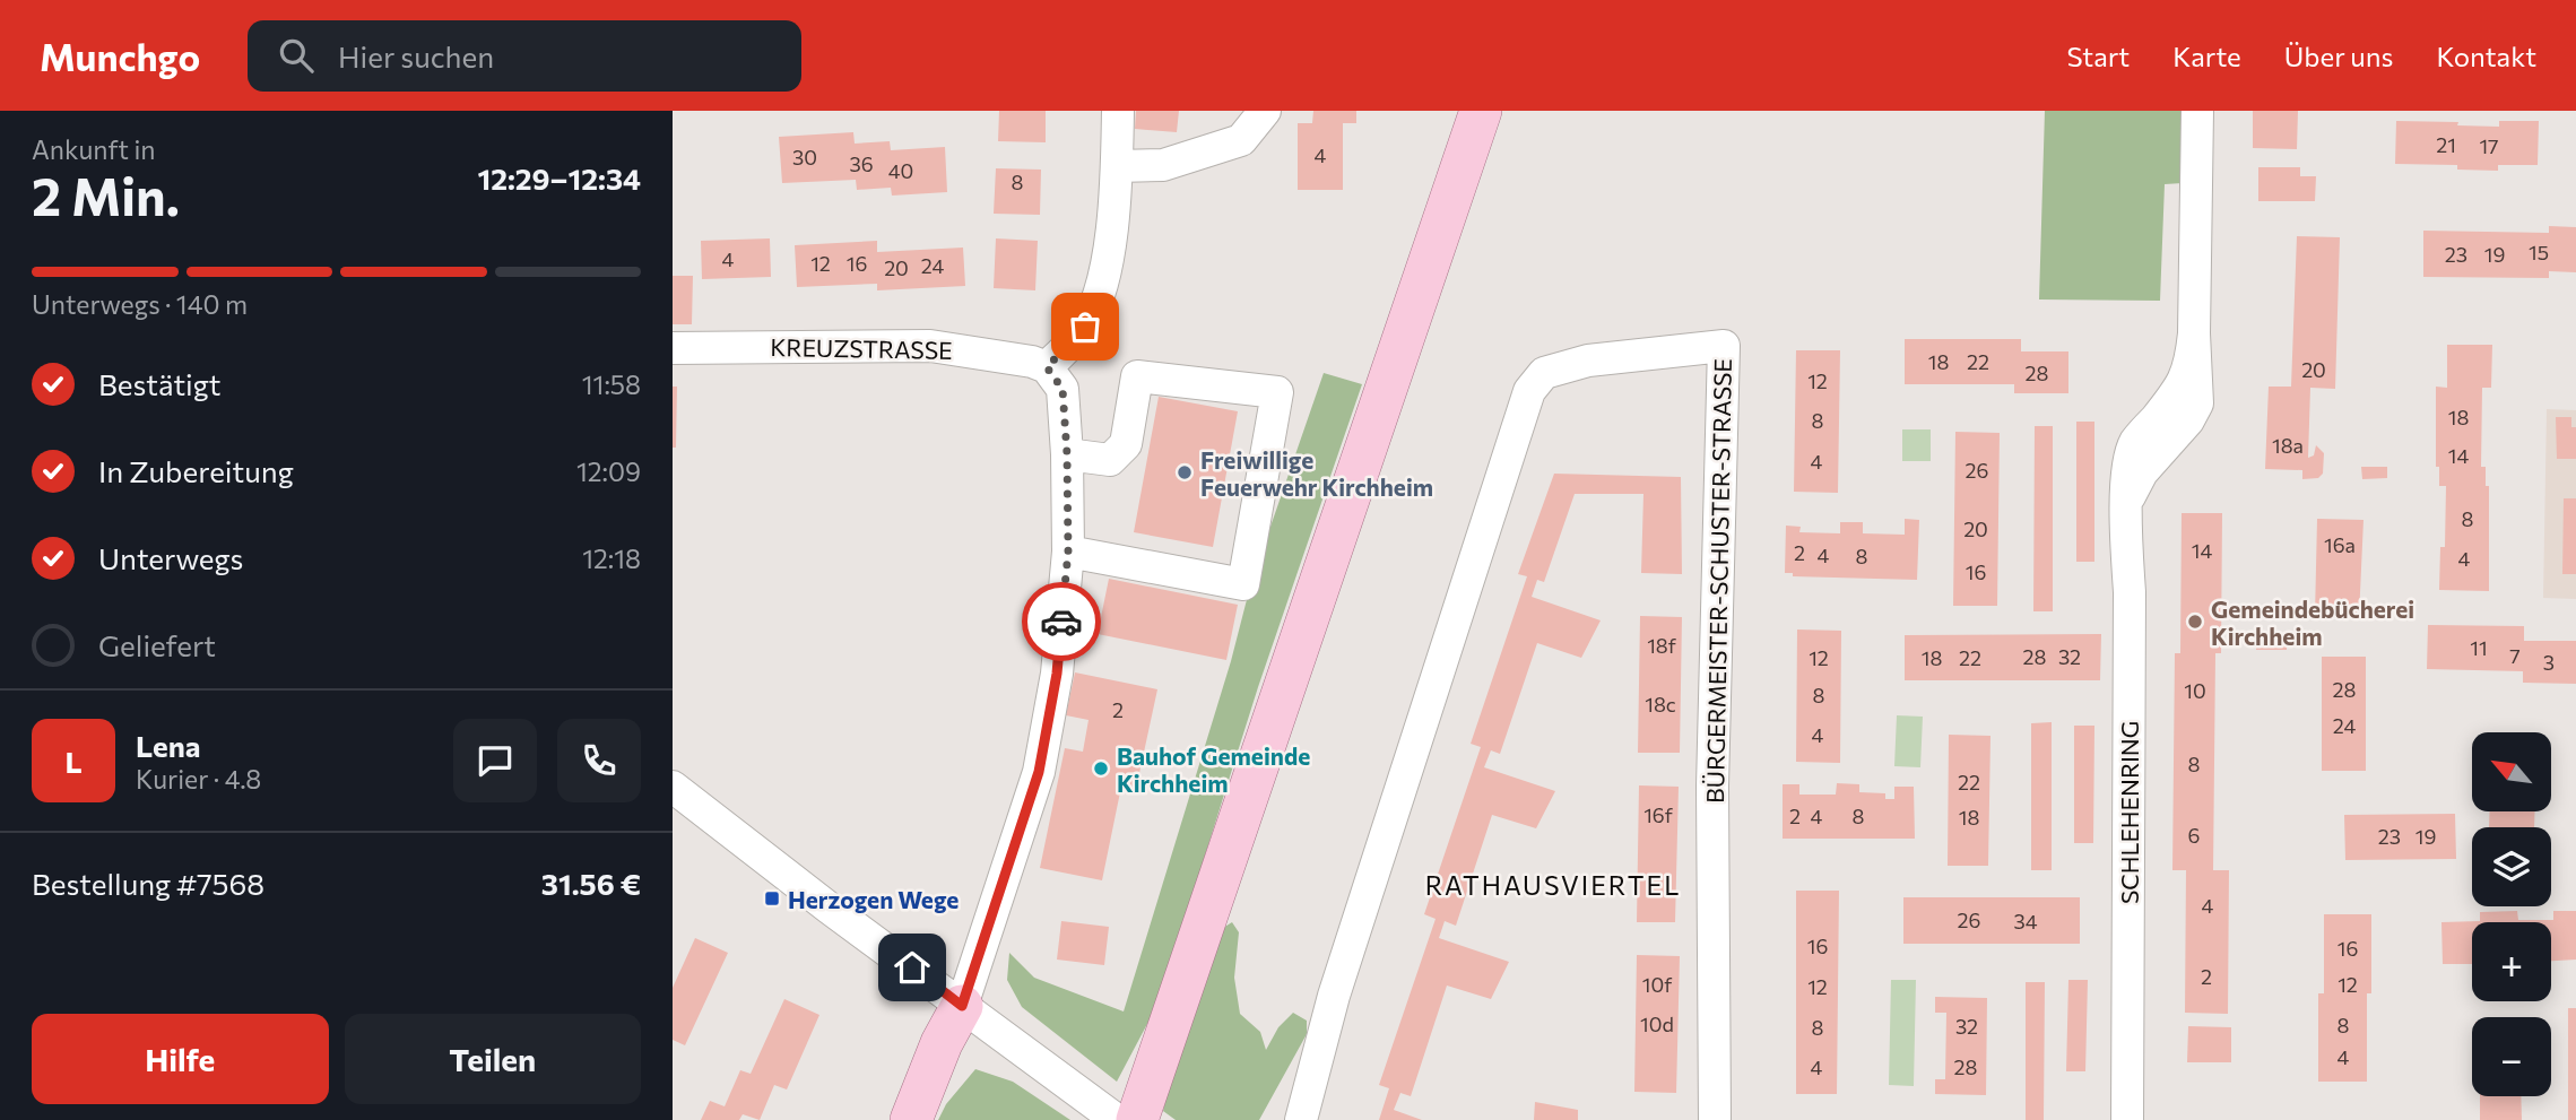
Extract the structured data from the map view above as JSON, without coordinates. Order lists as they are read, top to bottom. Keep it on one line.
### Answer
{"streets":{"street":["KREUZSTRASSE","BÜRGERMEISTER-SCHUSTER-STRASSE","SCHLEHENRING"]},"districts":["RATHAUSVIERTEL"],"places":{"other":["Freiwillige Feuerwehr Kirchheim","Gemeindebücherei Kirchheim","Bauhof Gemeinde Kirchheim"],"transit":["Herzogen Wege"]},"house_numbers":["21","17","4","30","36","40","8","15","23","19","4","12","16","24","20","18","22","20","28","12","18","8","18a","14","4","26","8","20","16a","14","2","4","8","4","16","18f","11","7","28","32","12","18","22","3","28","10","8","18c","2","24","4","8","22","16f","2","4","8","18","6","23","19","4","26","34","16","16","2","10f","12","12","10d","8","32","8","4","4","28"],"north":"top left","page":{"header":"Munchgo","search":"Hier suchen","nav":["Start","Karte","Über uns","Kontakt"],"heading":["2 Min.","Ankunft in","12:29–12:34"],"panel":["Lena","Kurier · 4.8","Bestellung #7568","31.56 €"],"bar":"Unterwegs · 140 m","list":[["Bestätigt","11:58"],["In Zubereitung","12:09"],["Unterwegs","12:18"],"Geliefert"],"round":"L","map_buttons":["+","−"],"buttons":["Hilfe","Teilen"]}}
